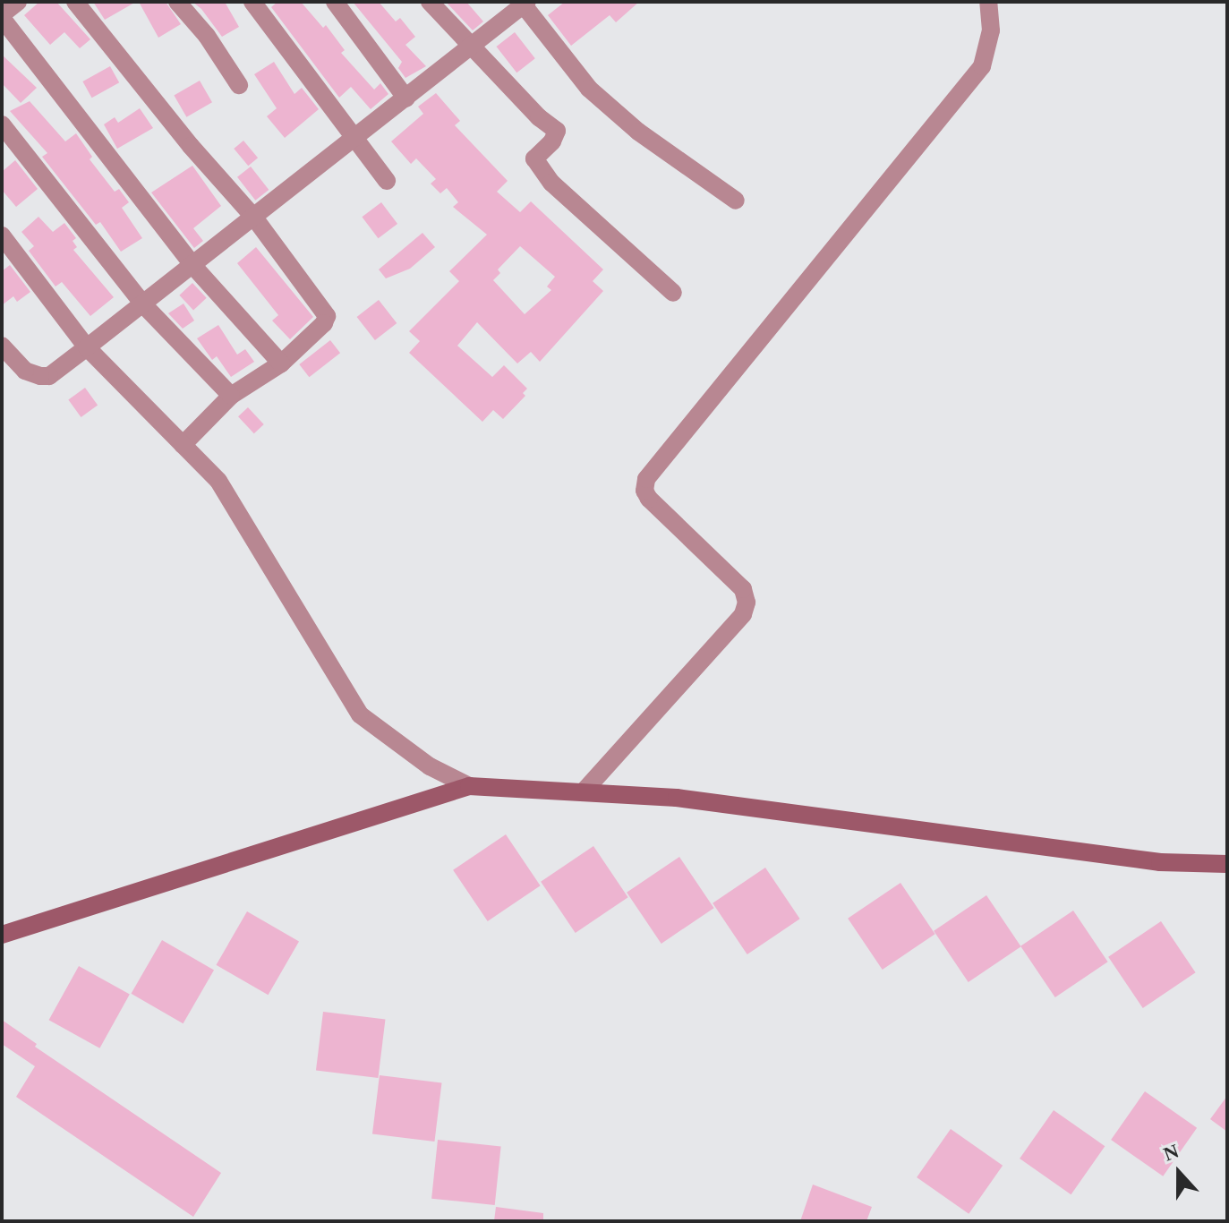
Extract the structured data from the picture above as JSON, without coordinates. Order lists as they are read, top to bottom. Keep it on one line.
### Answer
{"north":"top"}
